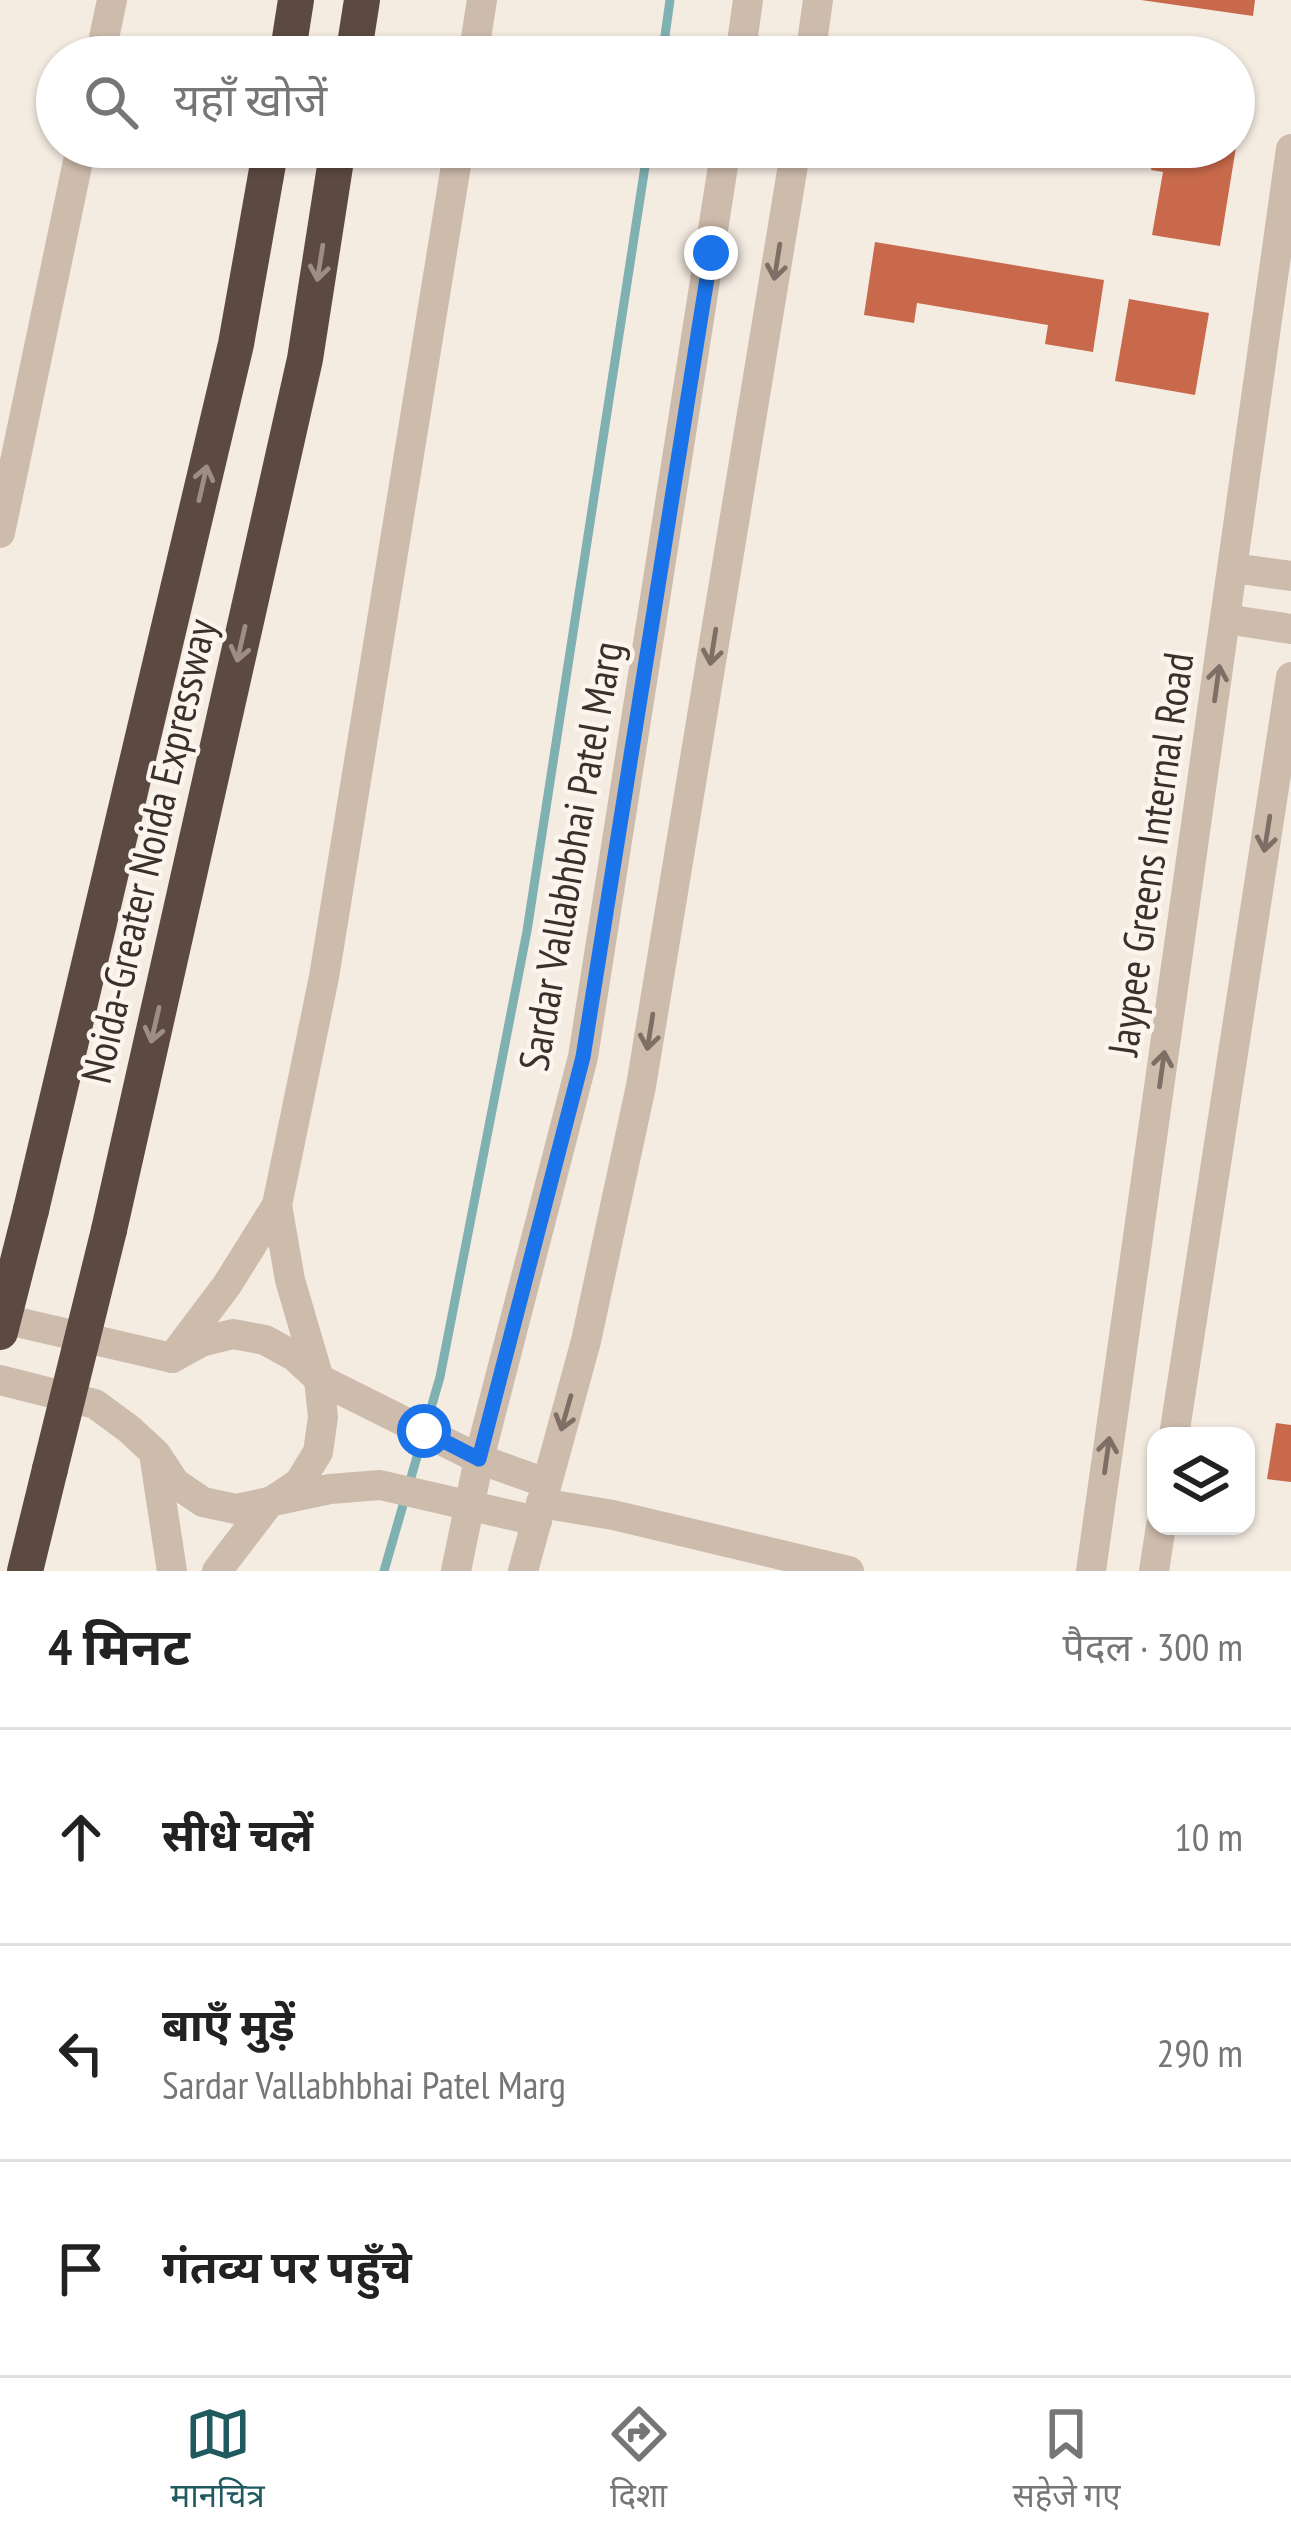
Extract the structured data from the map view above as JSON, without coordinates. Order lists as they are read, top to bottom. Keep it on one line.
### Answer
{"streets":{"highway":["Noida-Greater Noida Expressway"],"street":["Jaypee Greens Internal Road","Sardar Vallabhbhai Patel Marg"]},"page":{"search":"यहाँ खोजें","heading":["4 मिनट","पैदल · 300 m"],"list":[["सीधे चलें","10 m"],["बाएँ मुड़ें","Sardar Vallabhbhai Patel Marg","290 m"],"गंतव्य पर पहुँचे"],"nav":["मानचित्र","दिशा","सहेजे गए"]}}
